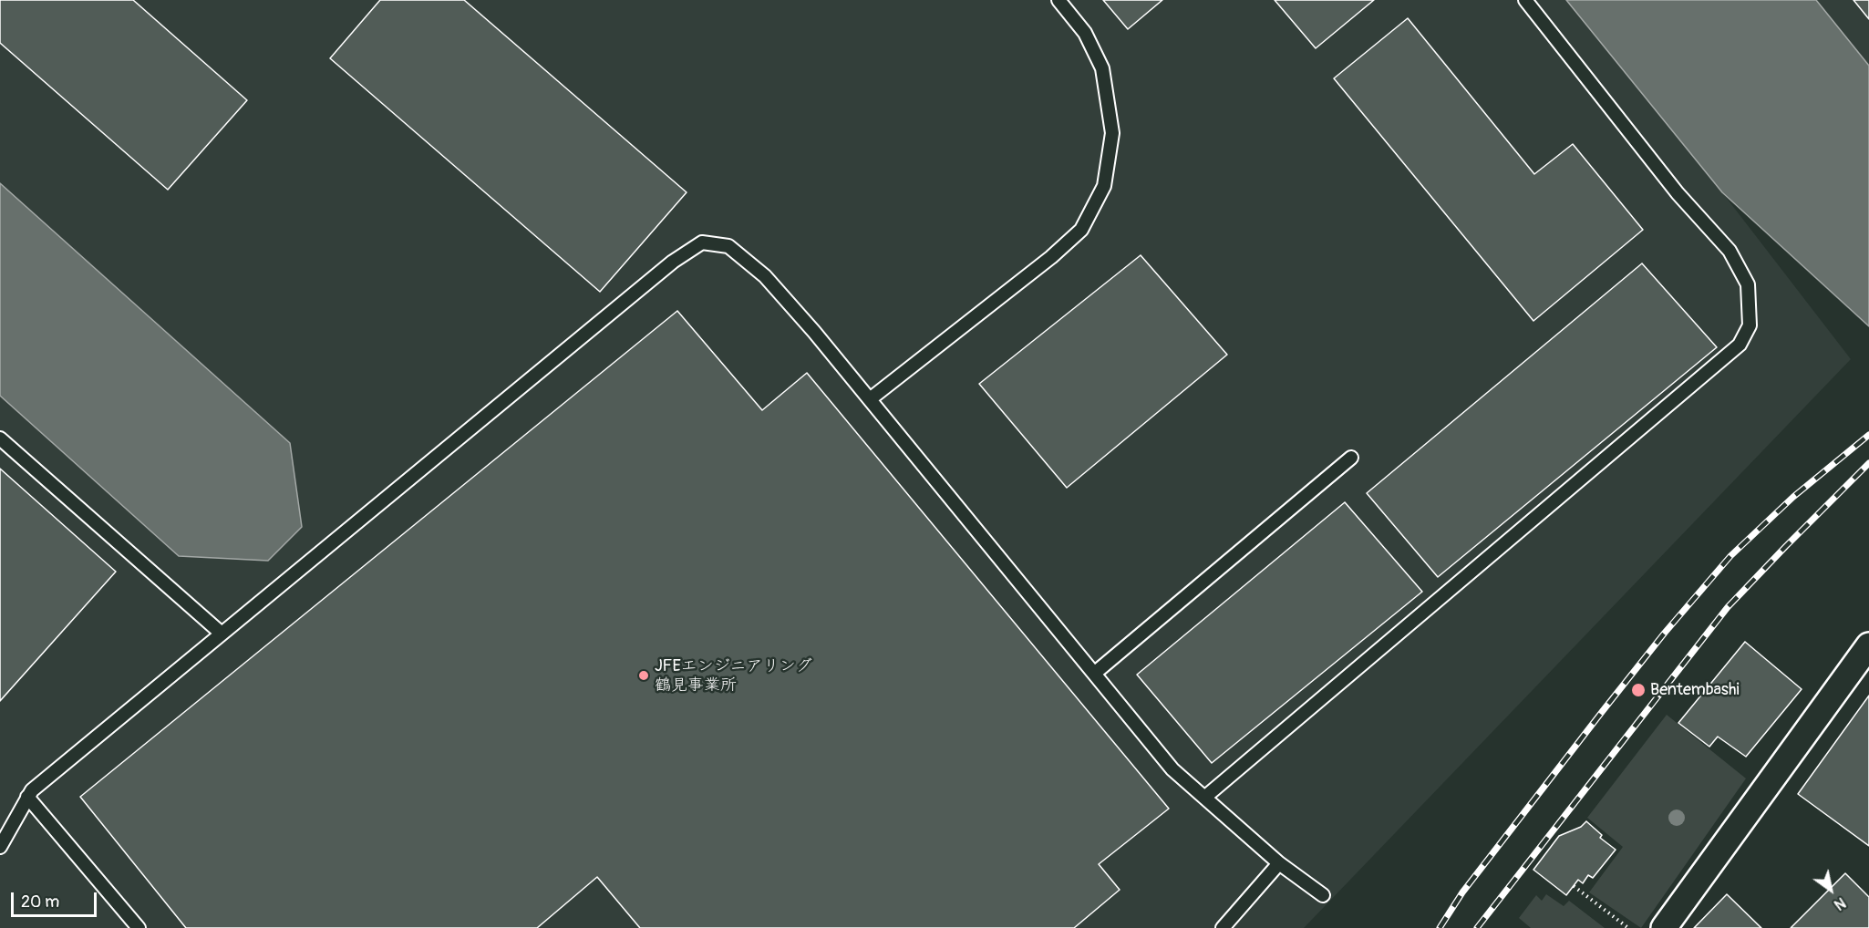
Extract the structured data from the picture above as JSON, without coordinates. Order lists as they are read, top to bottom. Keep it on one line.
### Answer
{"places":["JFEエンジニアリング 鶴見事業所","Bentembashi"],"scale_bar":"20 m","north":"bottom right"}
